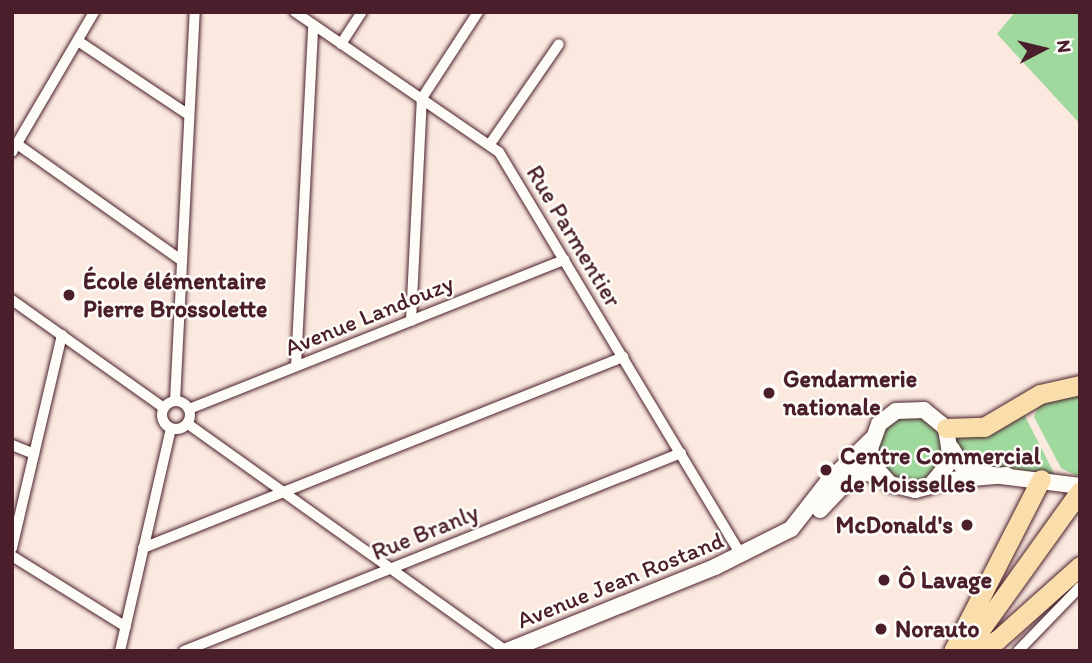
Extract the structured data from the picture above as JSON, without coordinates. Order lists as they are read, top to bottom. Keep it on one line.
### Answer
{"streets":{"street":["Rue Parmentier","Avenue Landouzy","Rue Branly","Avenue Jean Rostand"]},"crossings":[["Rue Parmentier","Avenue Landouzy"],["Rue Parmentier","Rue Branly"],["Rue Parmentier","Avenue Jean Rostand"]],"places":["École élémentaire Pierre Brossolette","Gendarmerie nationale","Centre Commercial de Moisselles","McDonald's","Ô Lavage","Norauto"],"north":"right"}
